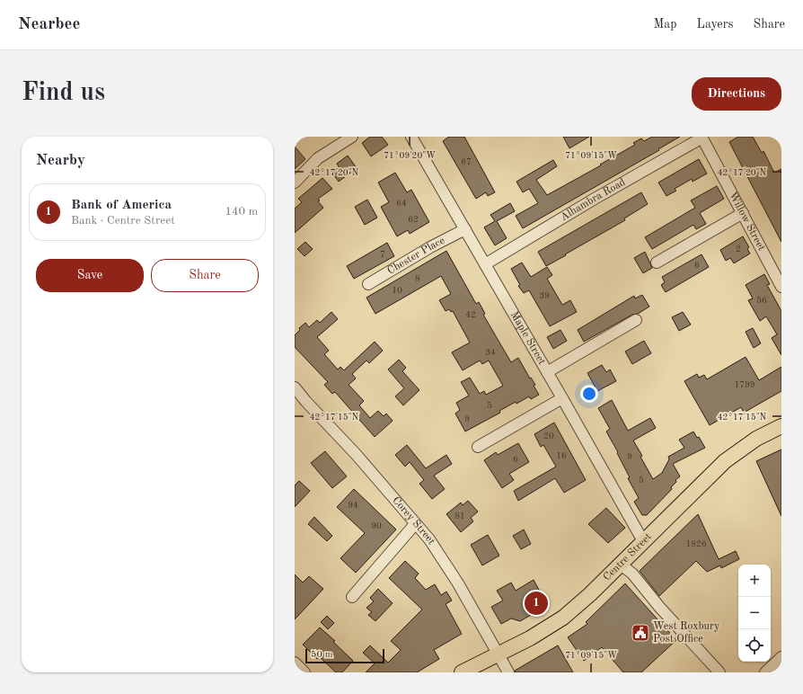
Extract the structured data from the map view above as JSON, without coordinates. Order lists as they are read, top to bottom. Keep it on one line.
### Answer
{"streets":{"main road":["Centre Street"],"street":["Alhambra Road","Willow Street","Chester Place","Maple Street","Corey Street"]},"crossings":[["Alhambra Road","Willow Street"],["Alhambra Road","Maple Street"],["Chester Place","Maple Street"],["Maple Street","Centre Street"],["Corey Street","Centre Street"]],"places":{"public building":["West Roxbury Post Office"]},"house_numbers":["67","64","62","2","7","6","8","10","39","56","42","34","1799","5","9","20","16","9","6","5","94","81","90","1826"],"scale_bar":"50 m","page":{"header":"Nearbee","nav":["Map","Layers","Share"],"buttons":["Directions",["Save","Share"]],"title":"Find us","heading":"Nearby","list":[{"mark":"1","name":"Bank of America","note":"Bank · Centre Street","value":"140 m"}],"map_buttons":["+","−"],"pins":"1","scale":"50 m"},"coordinates":["71°09'20\"W","71°09'15\"W","42°17'20\"N","42°17'15\"N"]}
